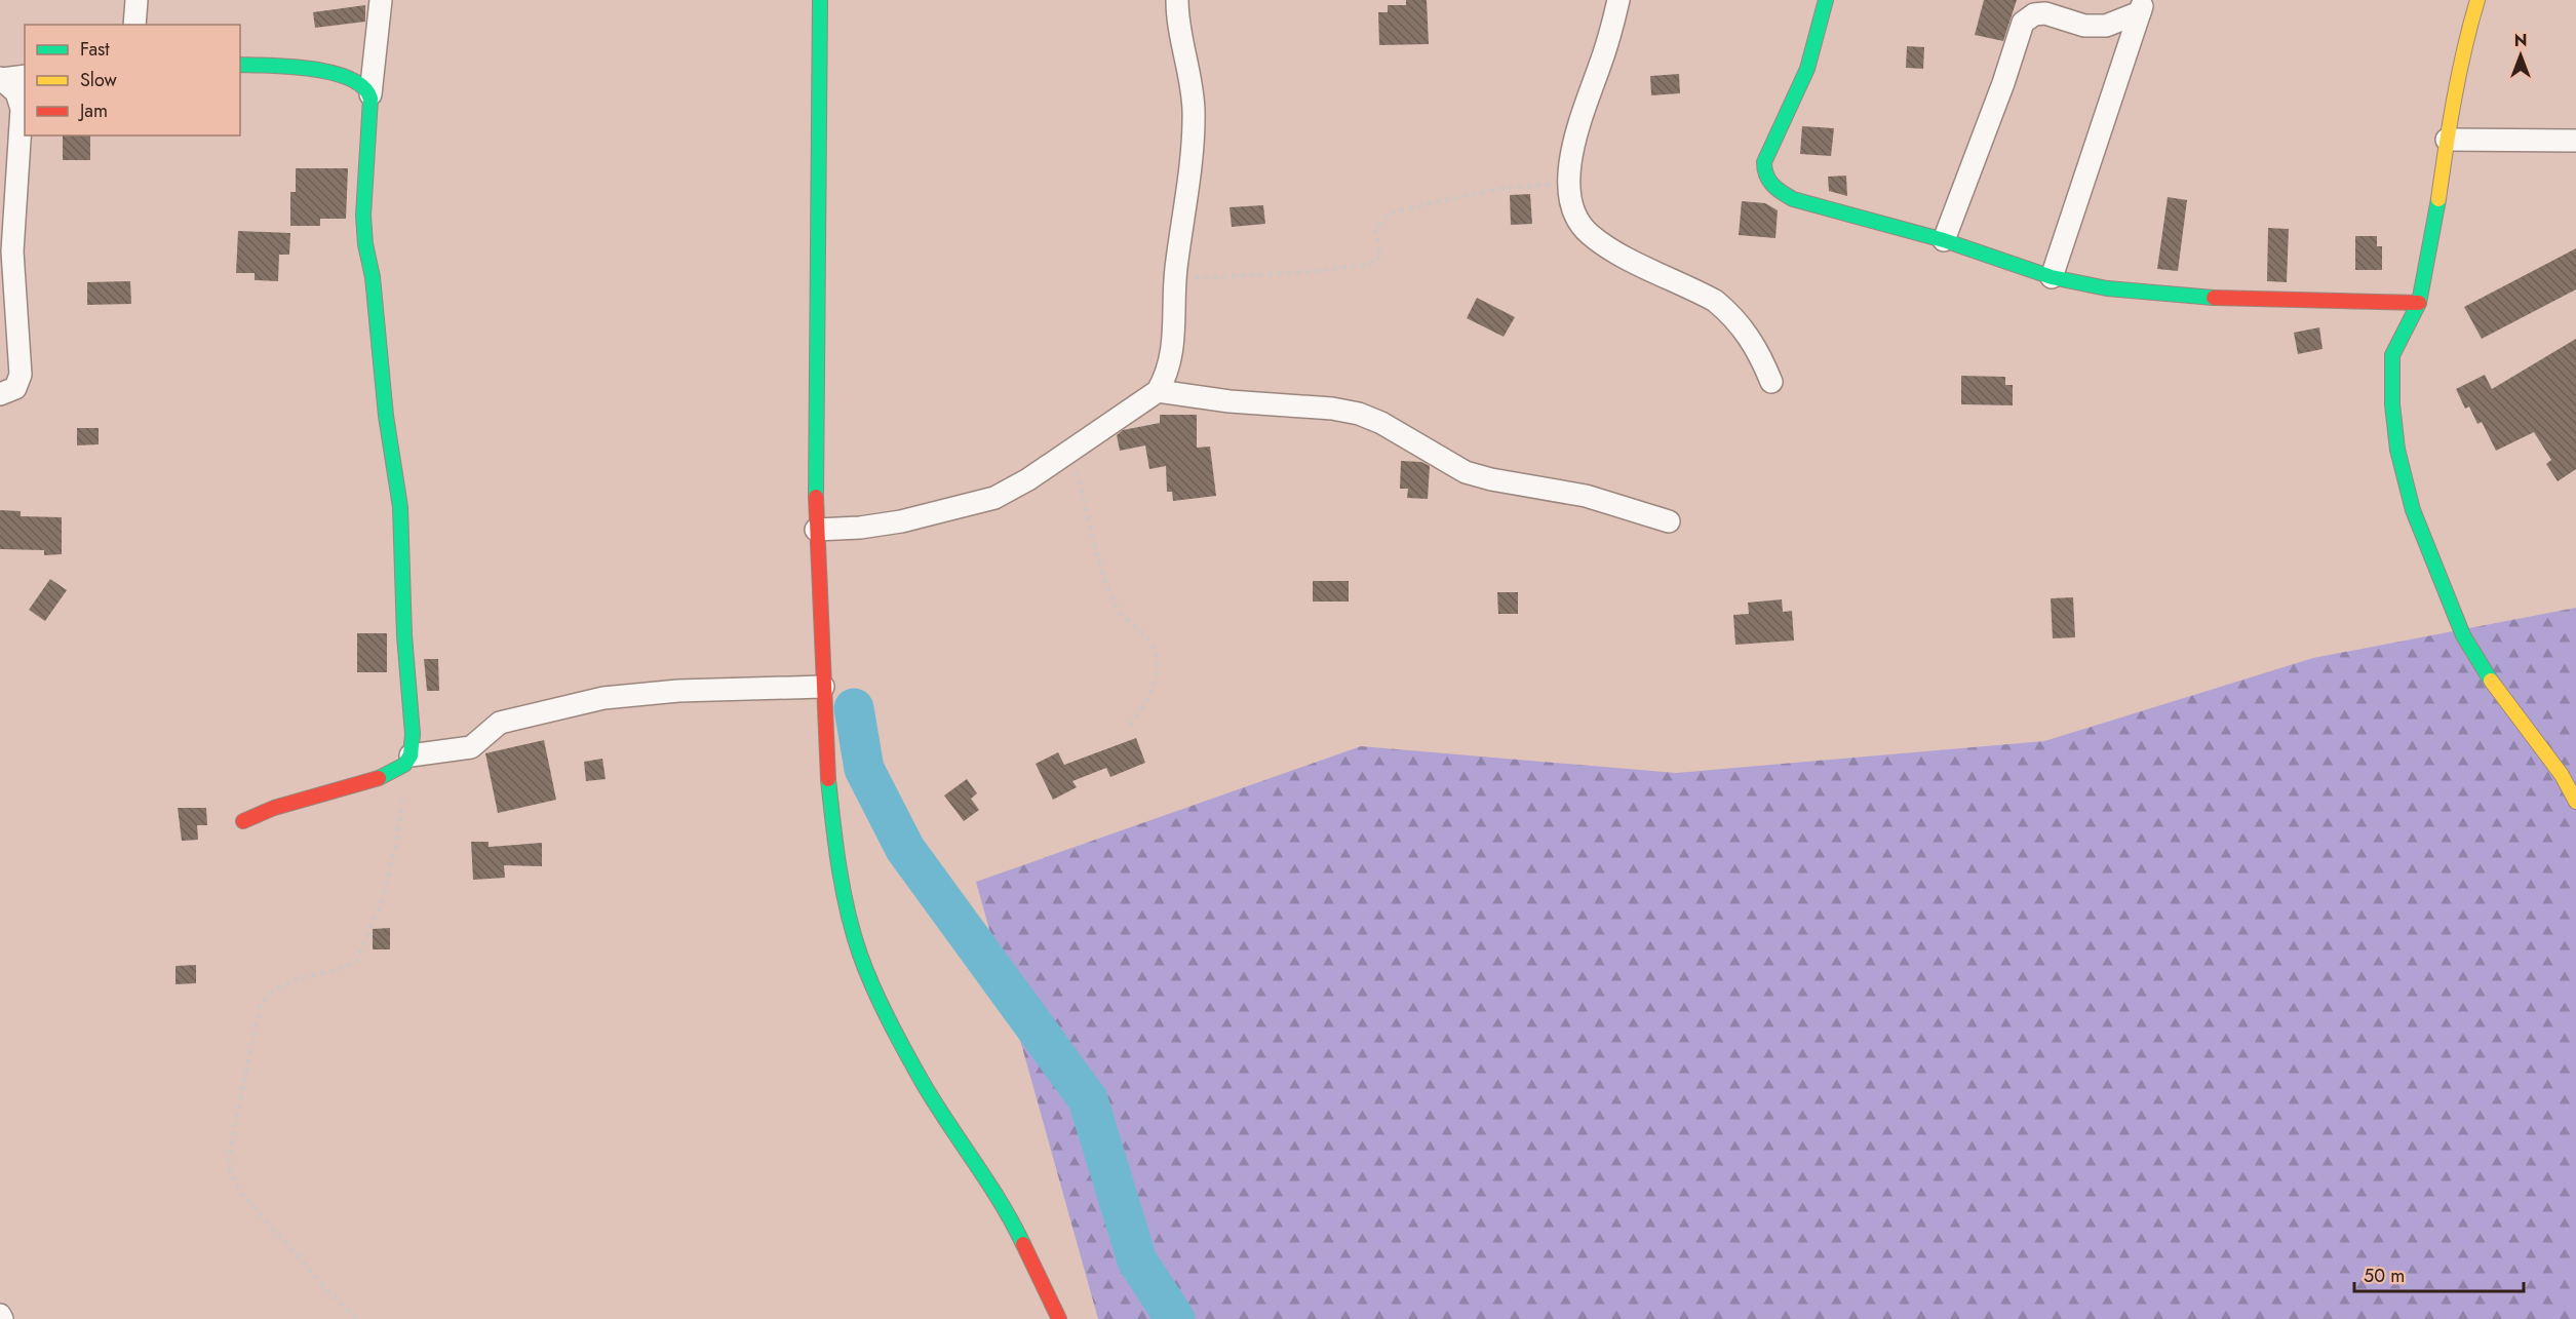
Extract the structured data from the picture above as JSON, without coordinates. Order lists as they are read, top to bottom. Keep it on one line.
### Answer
{"legend":["Fast","Slow","Jam"],"scale_bar":"50 m","north":"top"}
